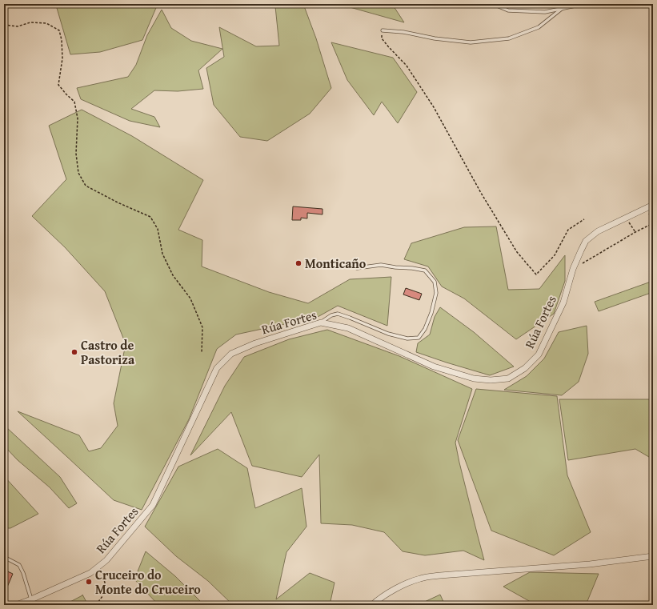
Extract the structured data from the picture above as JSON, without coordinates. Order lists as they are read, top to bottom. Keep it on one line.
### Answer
{"streets":{"street":["Rúa Fortes"]},"places":["Monticaño","Castro de Pastoriza","Cruceiro do Monte do Cruceiro"]}
